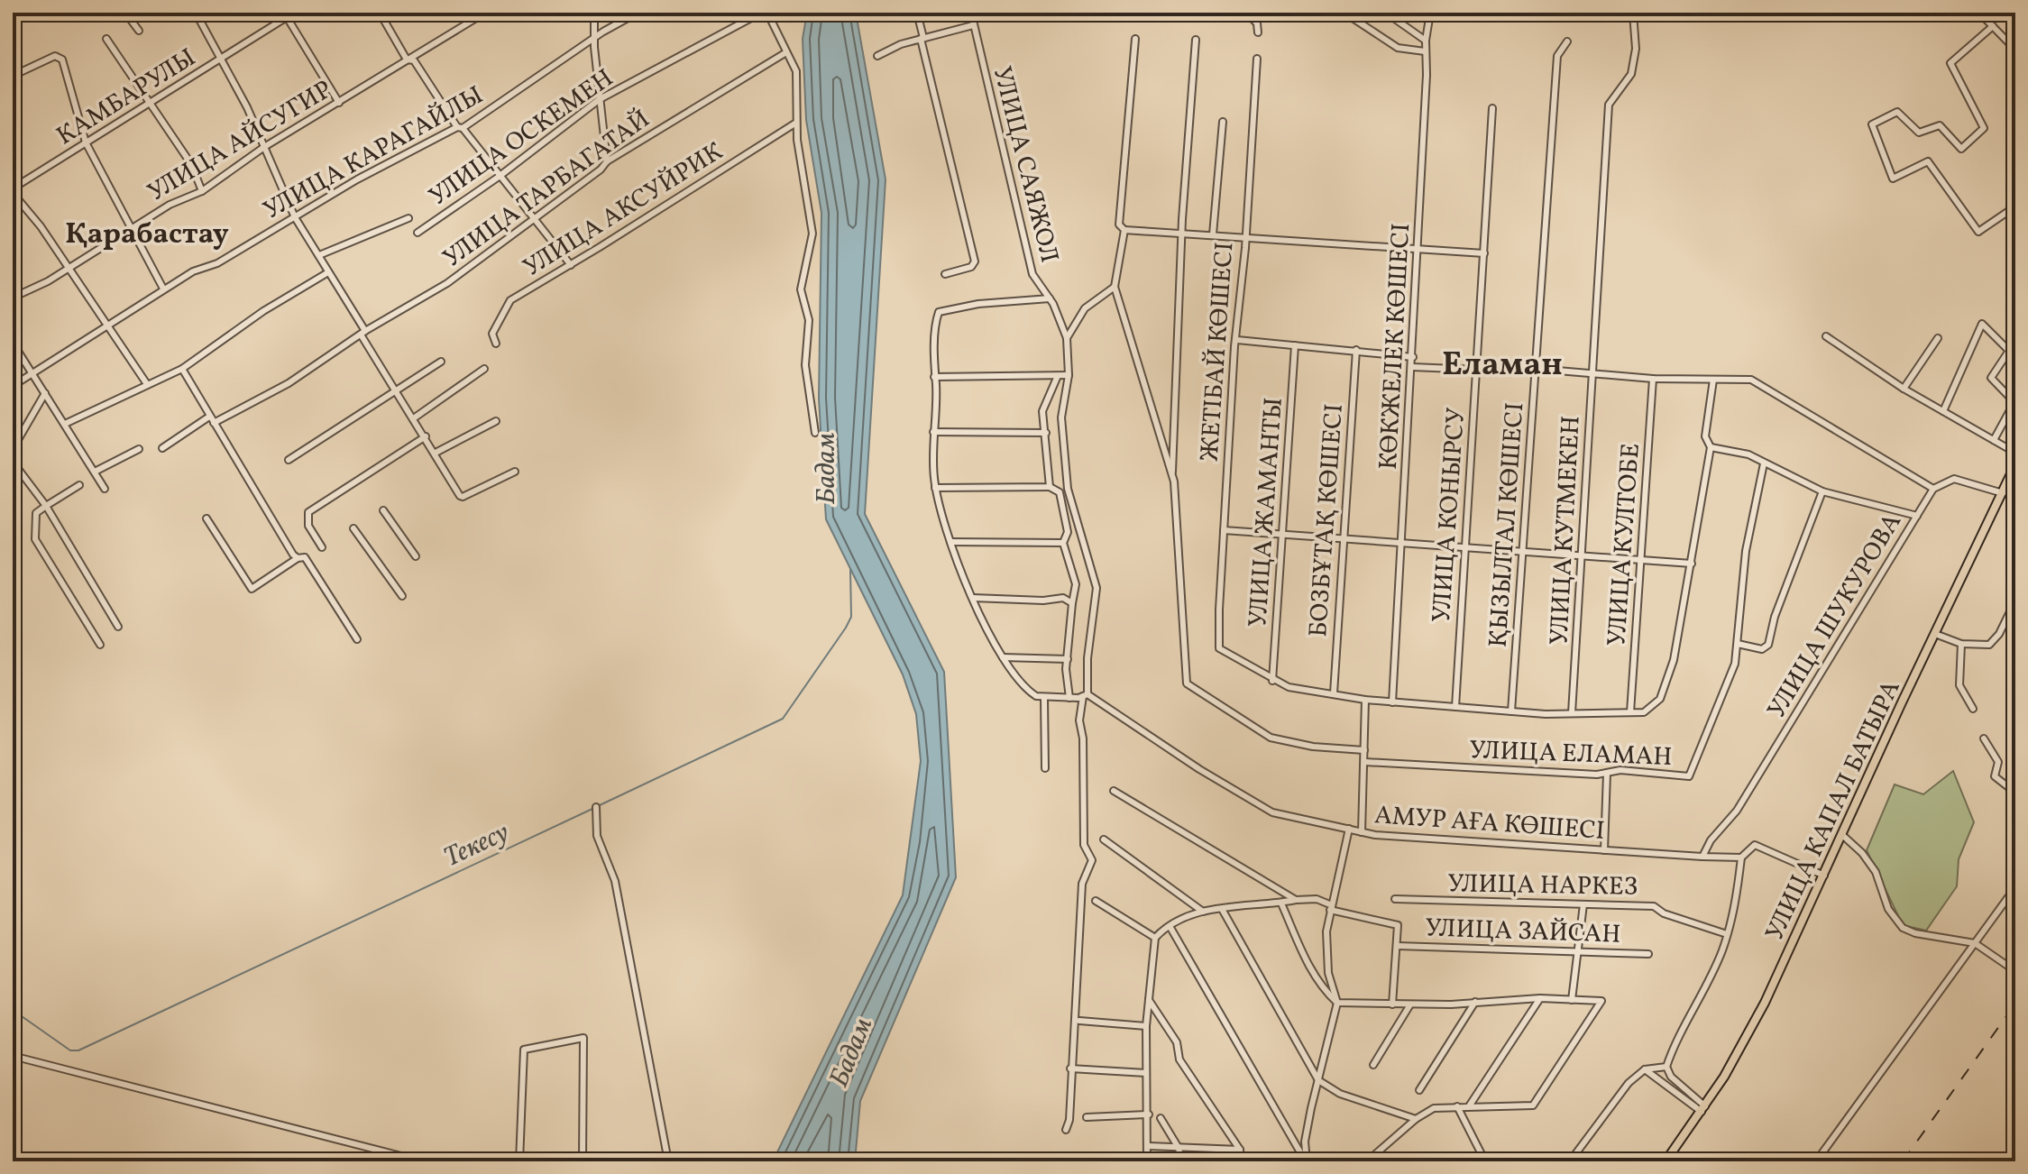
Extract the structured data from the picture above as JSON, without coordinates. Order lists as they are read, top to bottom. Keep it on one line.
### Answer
{"streets":{"main road":["УЛИЦА КАПАЛ БАТЫРА"],"street":["КАМБАРУЛЫ","УЛИЦА ОСКЕМЕН","УЛИЦА АЙСУГИР","УЛИЦА КАРАГАЙЛЫ","УЛИЦА САЯЖОЛ","УЛИЦА ТАРБАГАТАЙ","УЛИЦА АКСУЙРИК","КӨКЖЕЛЕК КӨШЕСІ","ЖЕТІБАЙ КӨШЕСІ","УЛИЦА ЖАМАНТЫ","УЛИЦА КОНЫРСУ","БОЗБҰТАҚ КӨШЕСІ","ҚЫЗЫЛТАЛ КӨШЕСІ","УЛИЦА КУТМЕКЕН","УЛИЦА КУЛТОБЕ","УЛИЦА ШУКУРОВА","УЛИЦА ЕЛАМАН","АМУР АҒА КӨШЕСІ","УЛИЦА НАРКЕЗ","УЛИЦА ЗАЙСАН"]},"crossings":[["УЛИЦА САЯЖОЛ","АМУР АҒА КӨШЕСІ"],["ЖЕТІБАЙ КӨШЕСІ","УЛИЦА ЖАМАНТЫ"],["УЛИЦА ШУКУРОВА","АМУР АҒА КӨШЕСІ"]],"districts":["Қарабастау","Еламан"],"water":["Бадам","Текесу"]}
